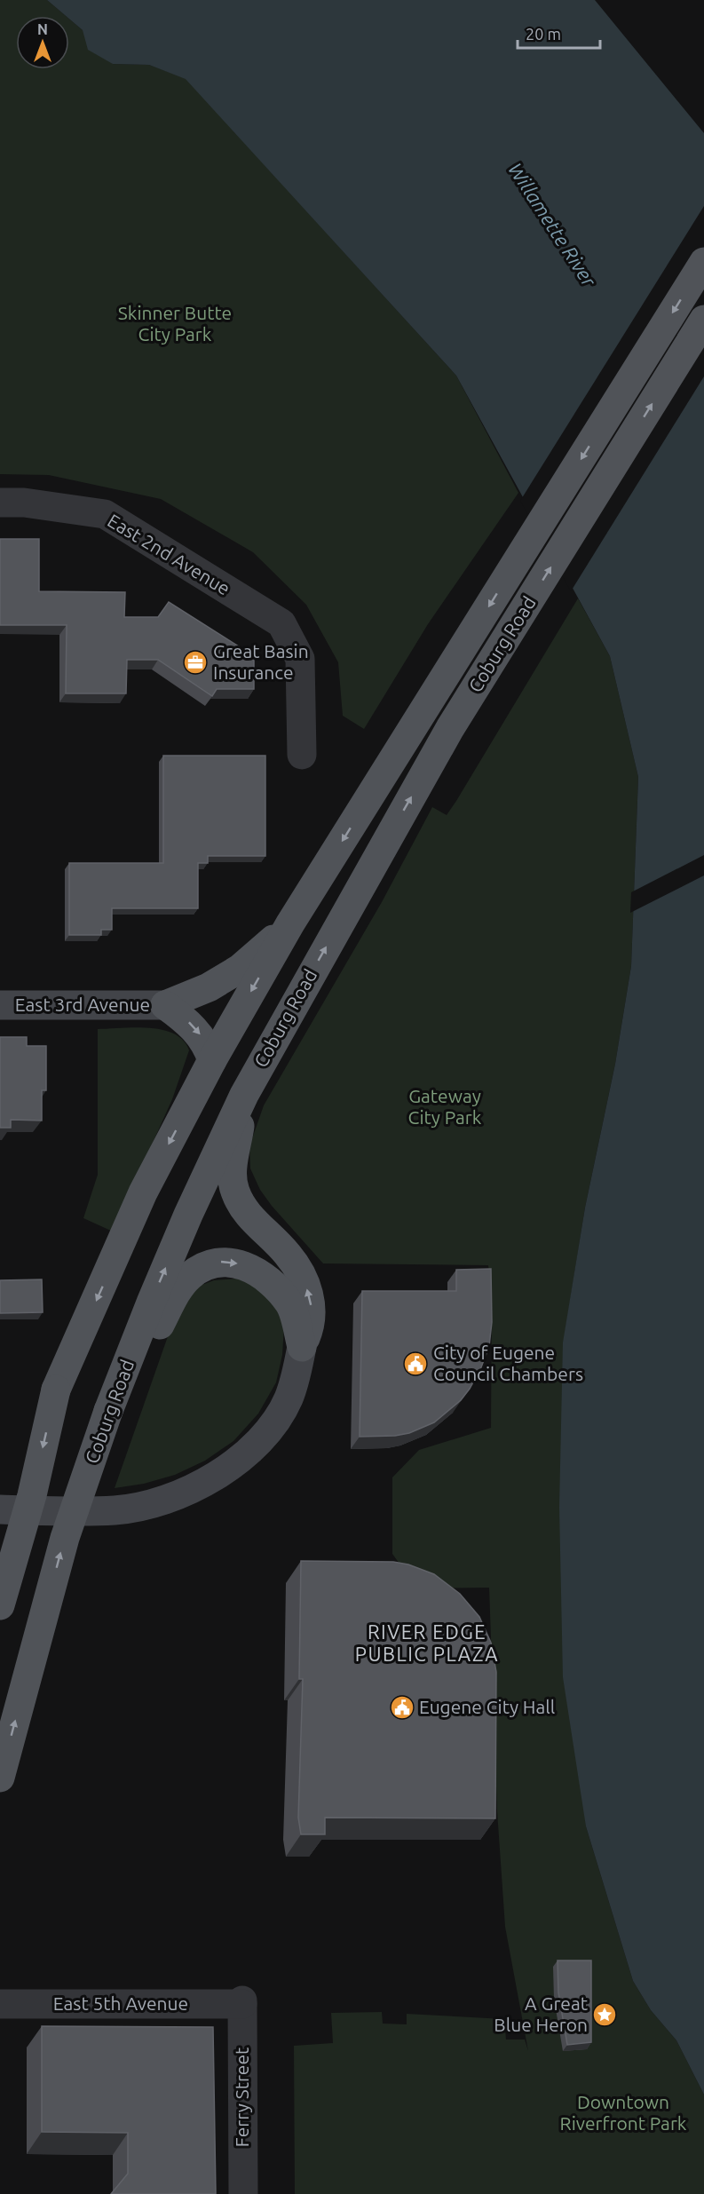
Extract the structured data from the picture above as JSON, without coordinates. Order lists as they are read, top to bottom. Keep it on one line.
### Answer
{"streets":{"main road":["Coburg Road"],"street":["East 2nd Avenue","East 3rd Avenue","East 5th Avenue","Ferry Street"]},"crossings":[["East 5th Avenue","Ferry Street"]],"districts":["RIVER EDGE PUBLIC PLAZA"],"water":["Willamette River"],"parks":["Skinner Butte City Park","Gateway City Park","Downtown Riverfront Park"],"places":{"office":["Great Basin Insurance"],"public building":["City of Eugene Council Chambers","Eugene City Hall"],"place":["A Great Blue Heron"]},"scale_bar":"20 m","north":"top"}
